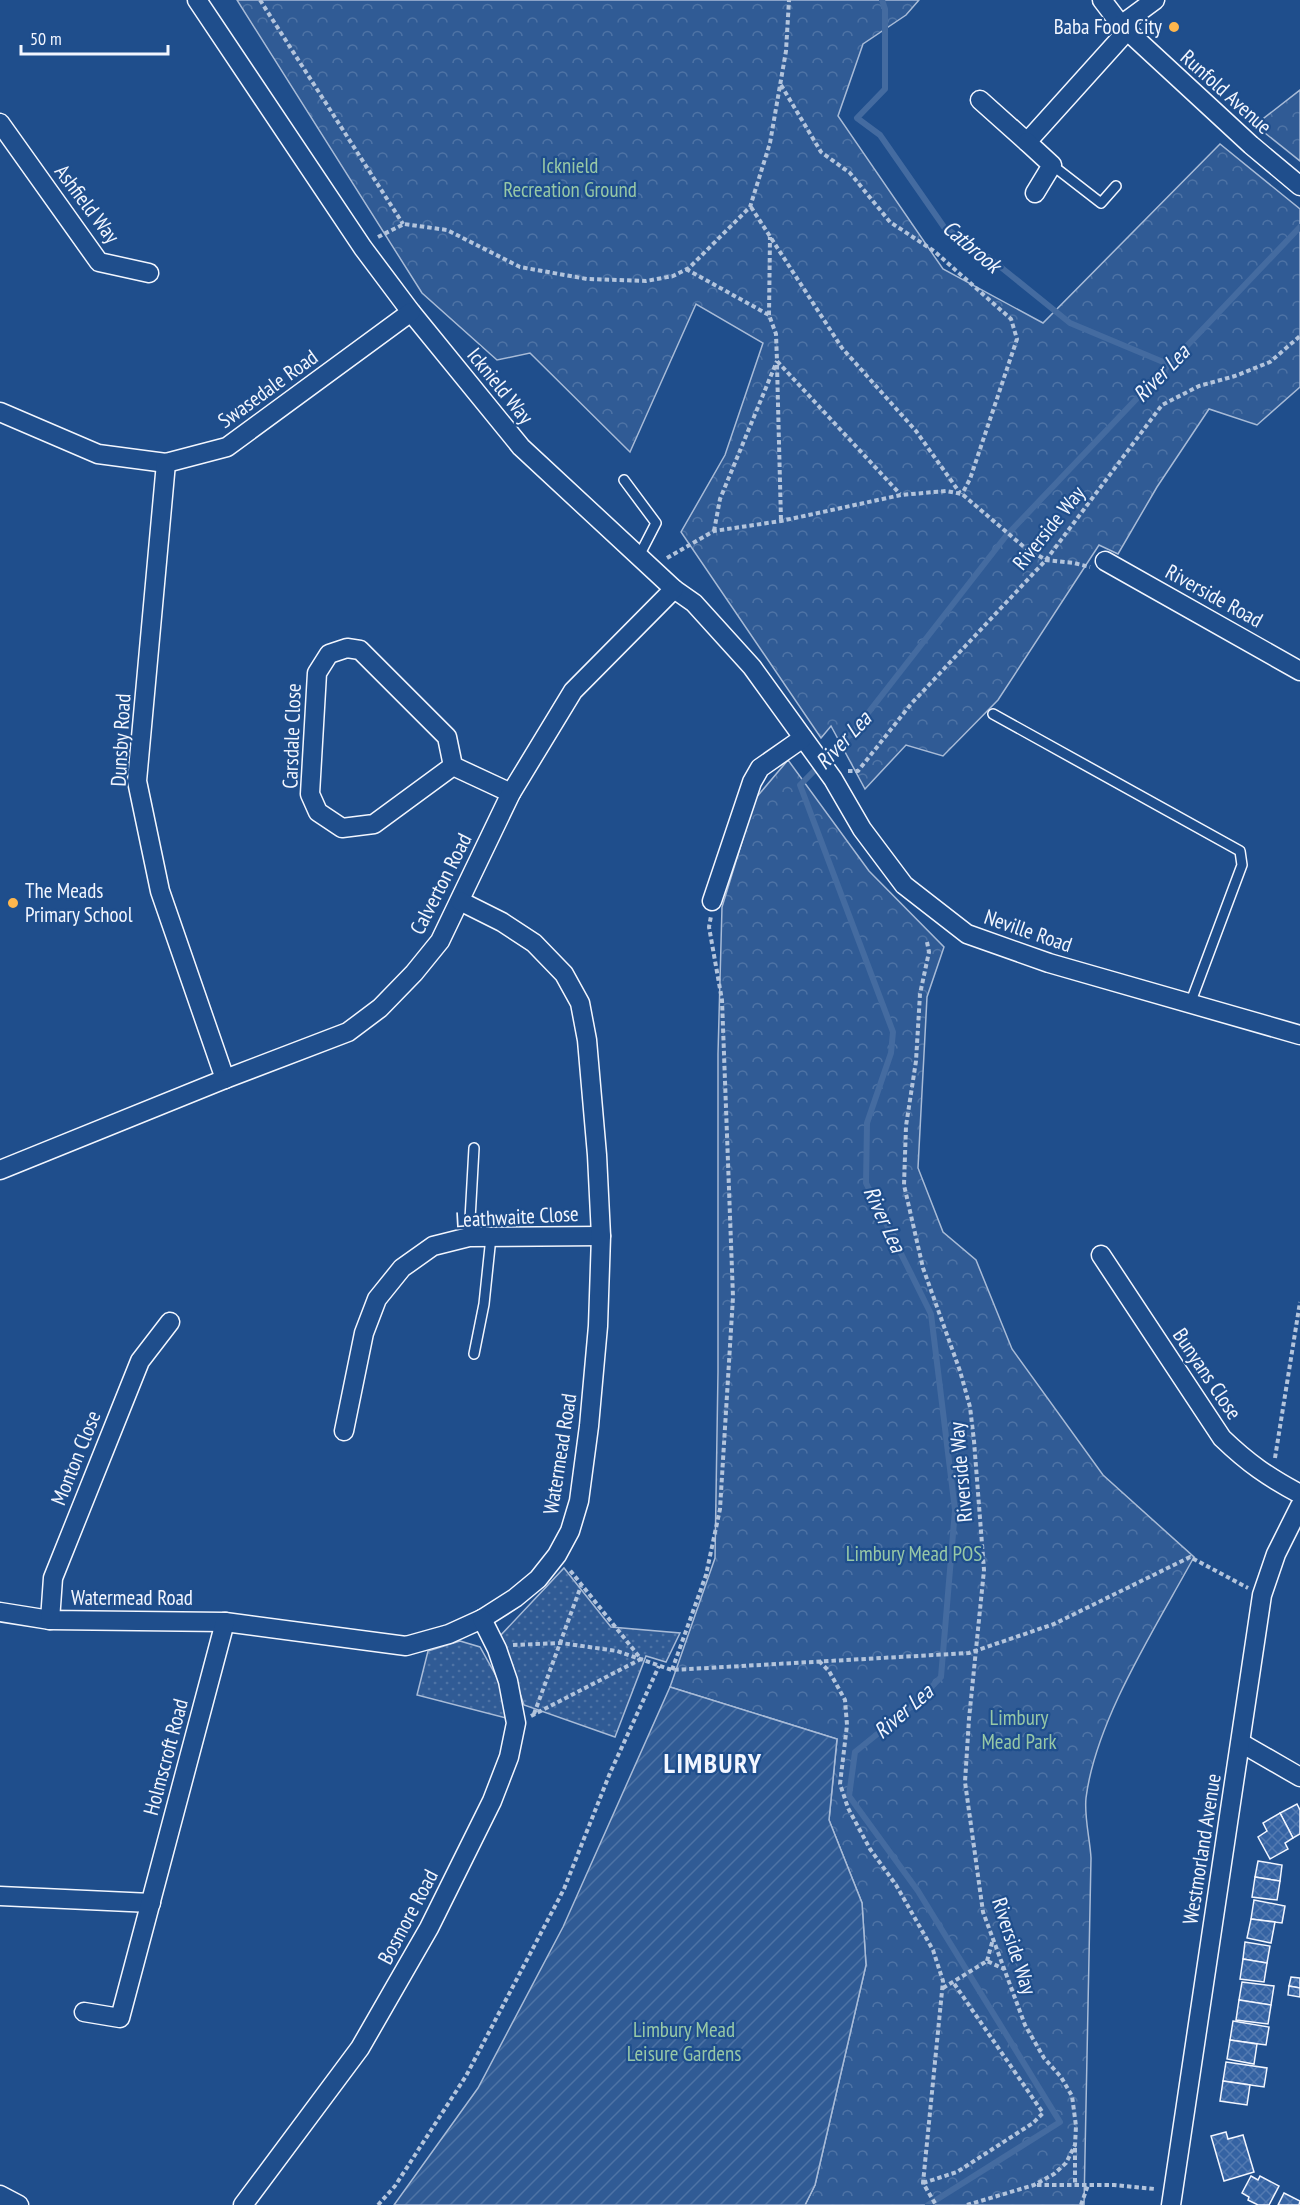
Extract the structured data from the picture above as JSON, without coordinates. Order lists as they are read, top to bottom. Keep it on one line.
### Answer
{"streets":{"street":["Runfold Avenue","Ashfield Way","Icknield Way","Swasedale Road","Riverside Road","Carsdale Close","Dunsby Road","Calverton Road","Neville Road","Leathwaite Close","Bunyans Close","Watermead Road","Monton Close","Holmscroft Road","Westmorland Avenue","Bosmore Road"],"path":["Riverside Way"]},"crossings":[["Icknield Way","Swasedale Road"],["Icknield Way","Calverton Road"],["Icknield Way","Neville Road"],["Swasedale Road","Dunsby Road"],["Riverside Way","Neville Road"],["Dunsby Road","Calverton Road"],["Calverton Road","Watermead Road"],["Leathwaite Close","Watermead Road"],["Watermead Road","Monton Close"],["Watermead Road","Holmscroft Road"],["Watermead Road","Bosmore Road"]],"districts":["LIMBURY"],"water":["Catbrook","River Lea"],"parks":["Icknield Recreation Ground","Limbury Mead POS","Limbury Mead Park","Limbury Mead Leisure Gardens"],"places":["Baba Food City","The Meads Primary School"],"scale_bar":"50 m"}
